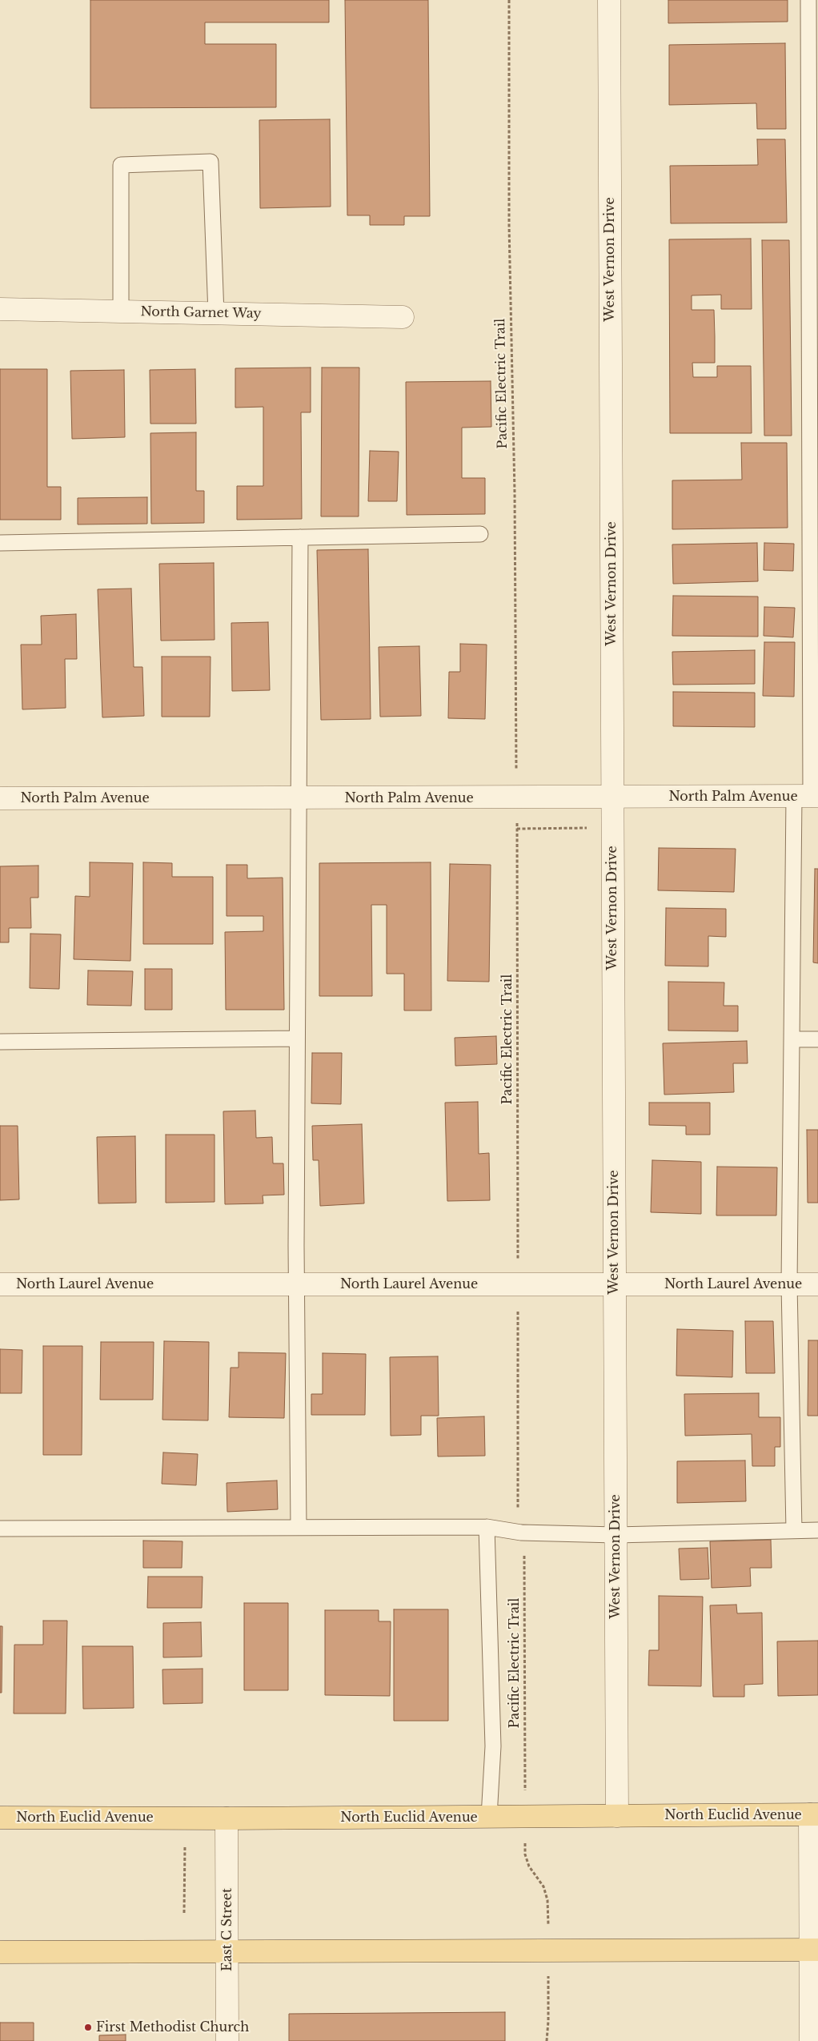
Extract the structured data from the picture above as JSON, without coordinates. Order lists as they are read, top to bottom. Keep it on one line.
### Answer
{"streets":{"main road":["North Euclid Avenue"],"street":["West Vernon Drive","North Garnet Way","North Palm Avenue","North Laurel Avenue","East C Street"],"path":["Pacific Electric Trail"]},"crossings":[["West Vernon Drive","North Palm Avenue"],["West Vernon Drive","North Laurel Avenue"],["West Vernon Drive","North Euclid Avenue"],["North Euclid Avenue","East C Street"]],"places":["First Methodist Church"]}
